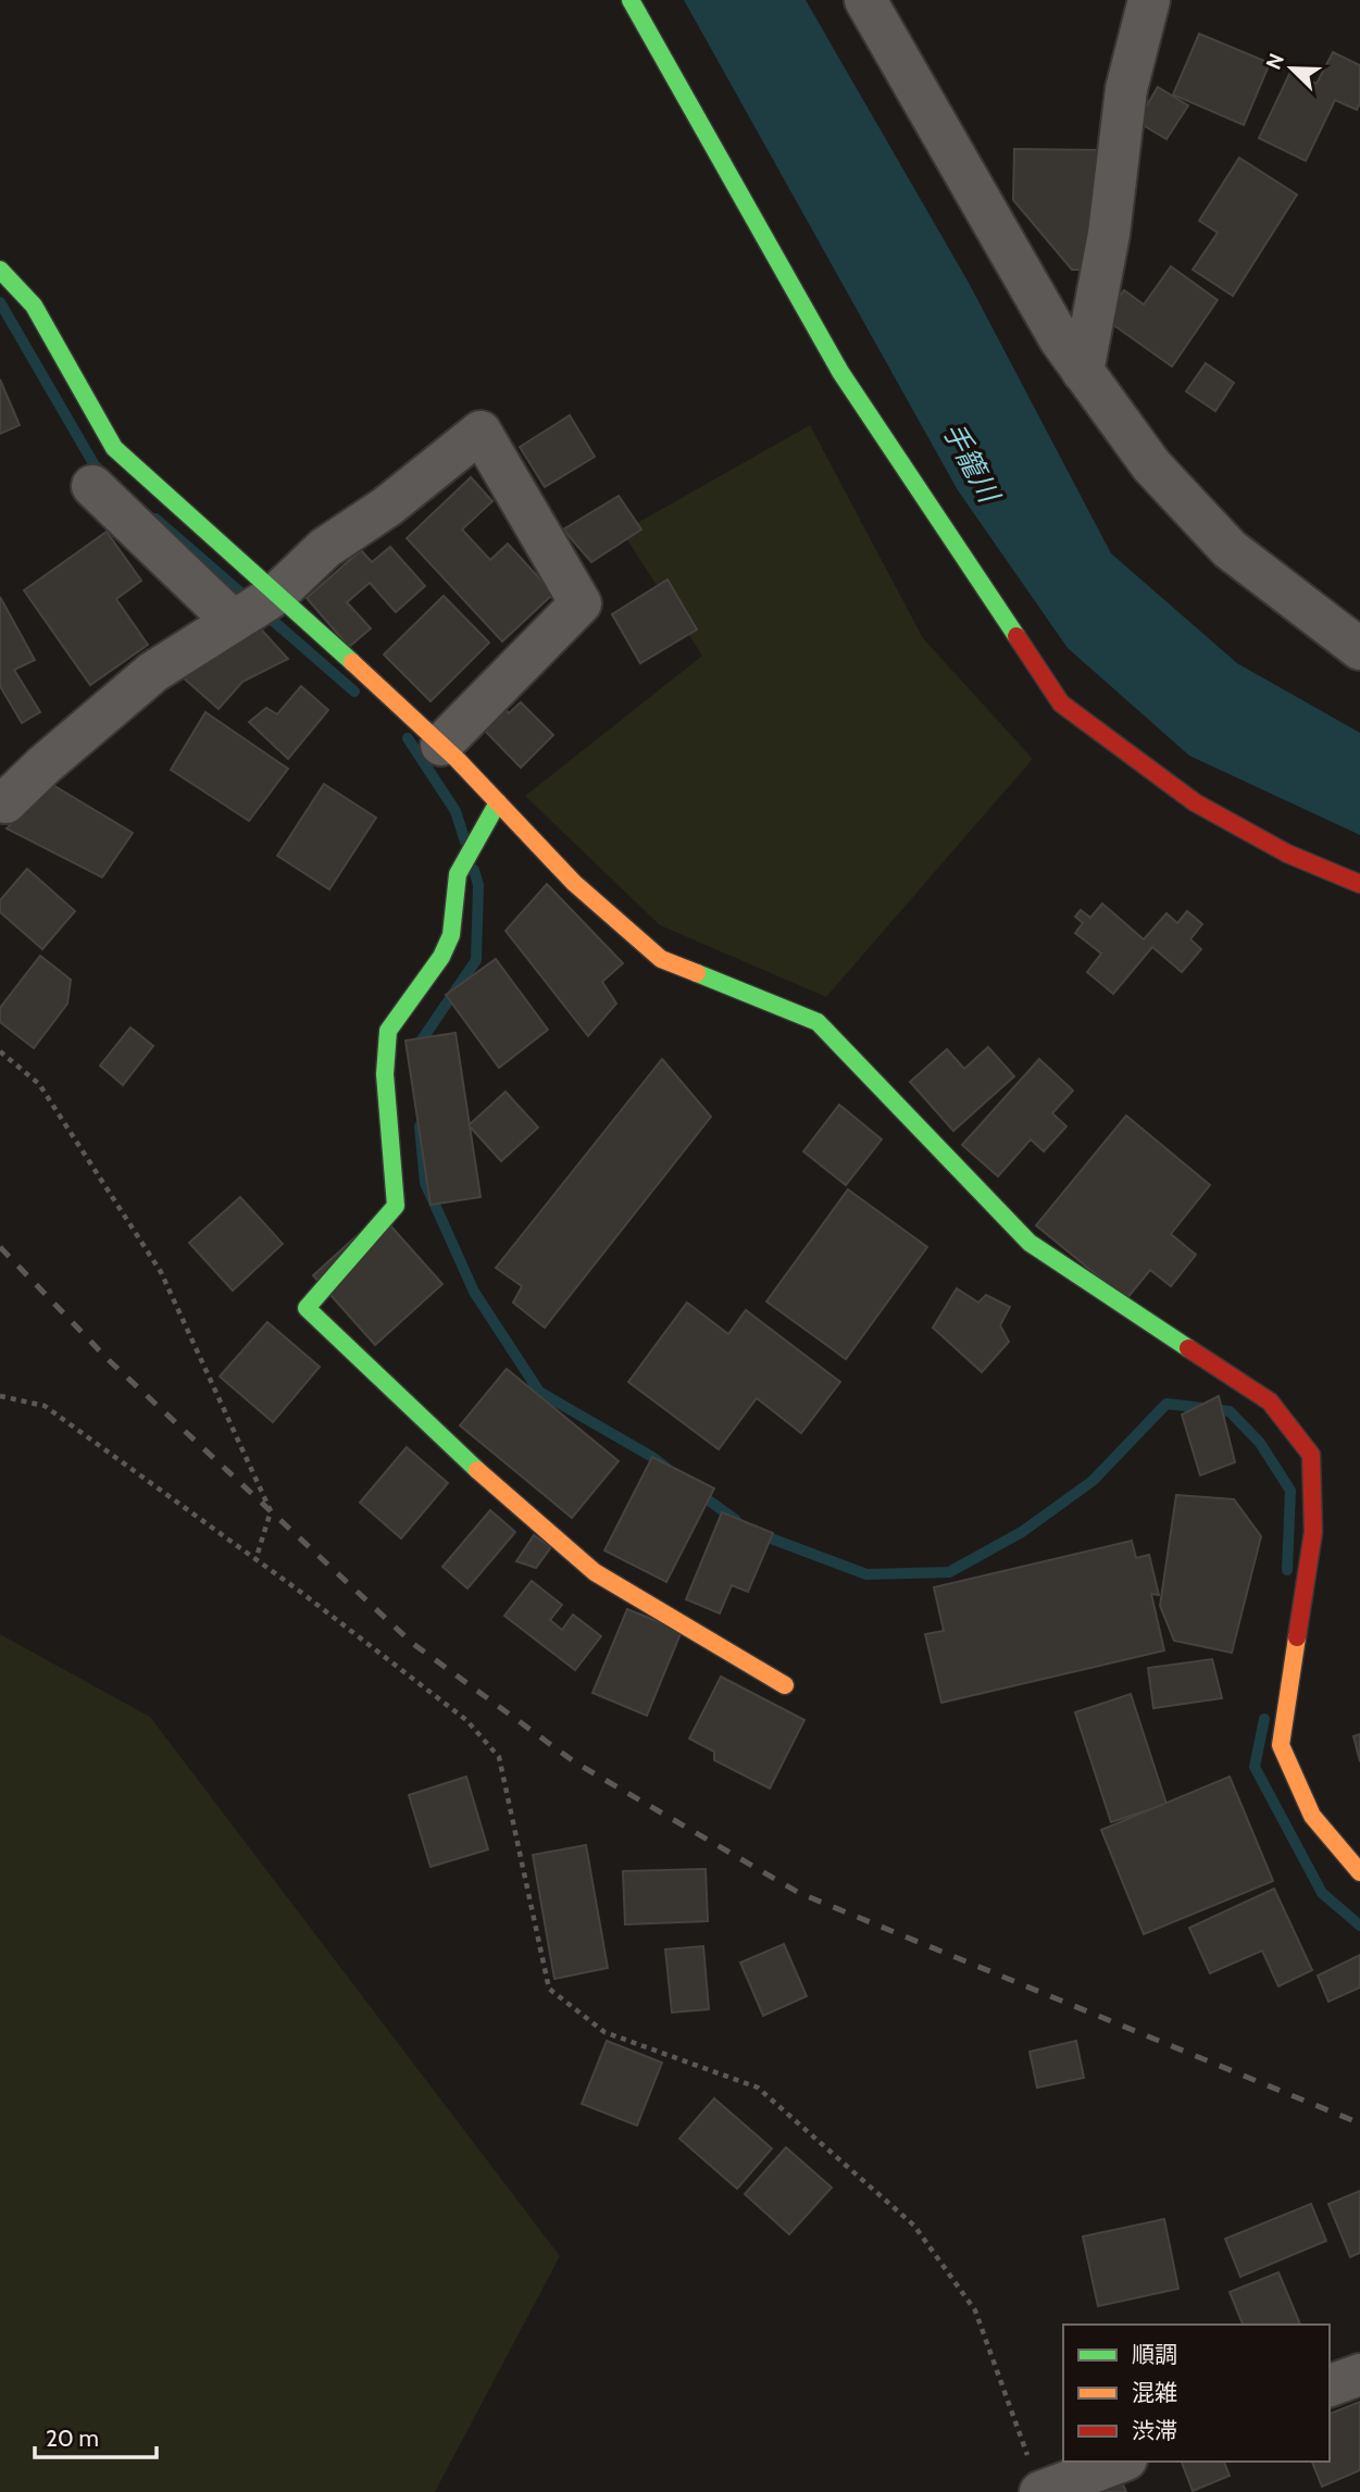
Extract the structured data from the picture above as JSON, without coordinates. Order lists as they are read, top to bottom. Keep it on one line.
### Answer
{"water":["手籠川"],"legend":["順調","混雑","渋滞"],"scale_bar":"20 m","north":"top left"}
